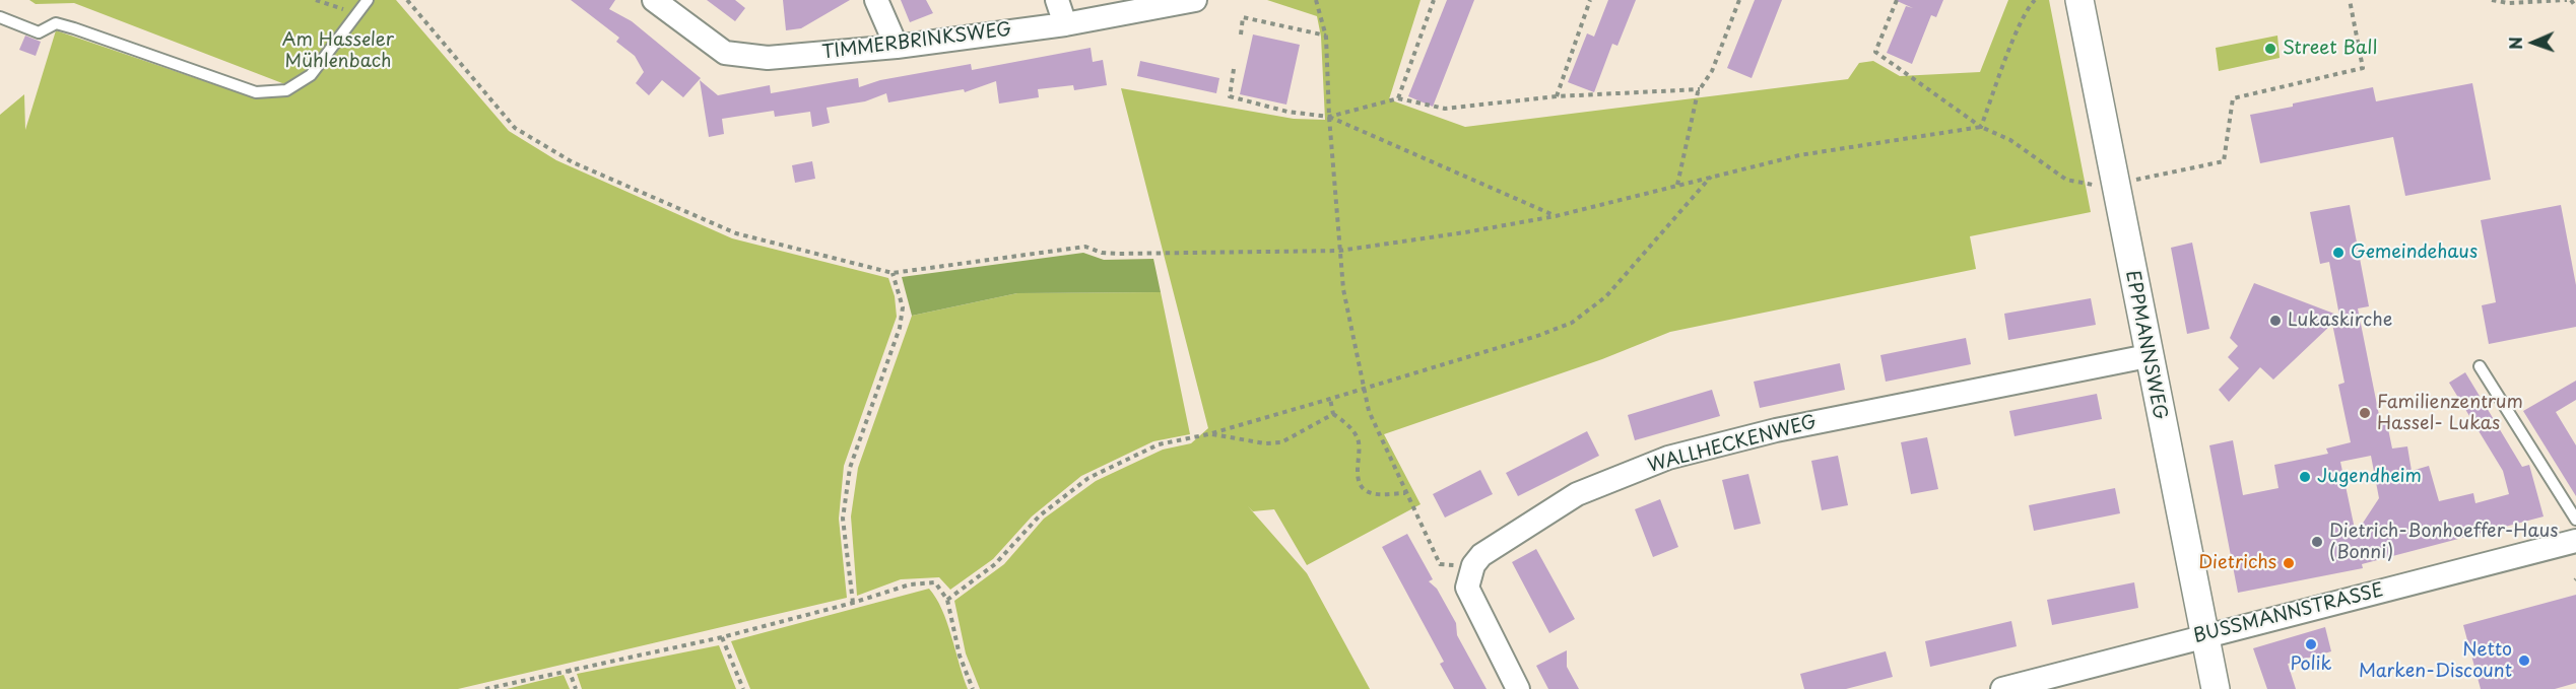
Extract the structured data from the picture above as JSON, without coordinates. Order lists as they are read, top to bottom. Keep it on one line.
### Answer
{"streets":{"street":["TIMMERBRINKSWEG","EPPMANNSWEG","WALLHECKENWEG","BUSSMANNSTRASSE"]},"crossings":[["EPPMANNSWEG","WALLHECKENWEG"],["EPPMANNSWEG","BUSSMANNSTRASSE"]],"parks":["Am Hasseler Mühlenbach"],"places":["Street Ball","Gemeindehaus","Lukaskirche","Familienzentrum Hassel- Lukas","Jugendheim","Dietrich-Bonhoeffer-Haus (Bonni)","Dietrichs","Polik","Netto Marken-Discount"],"north":"left"}
